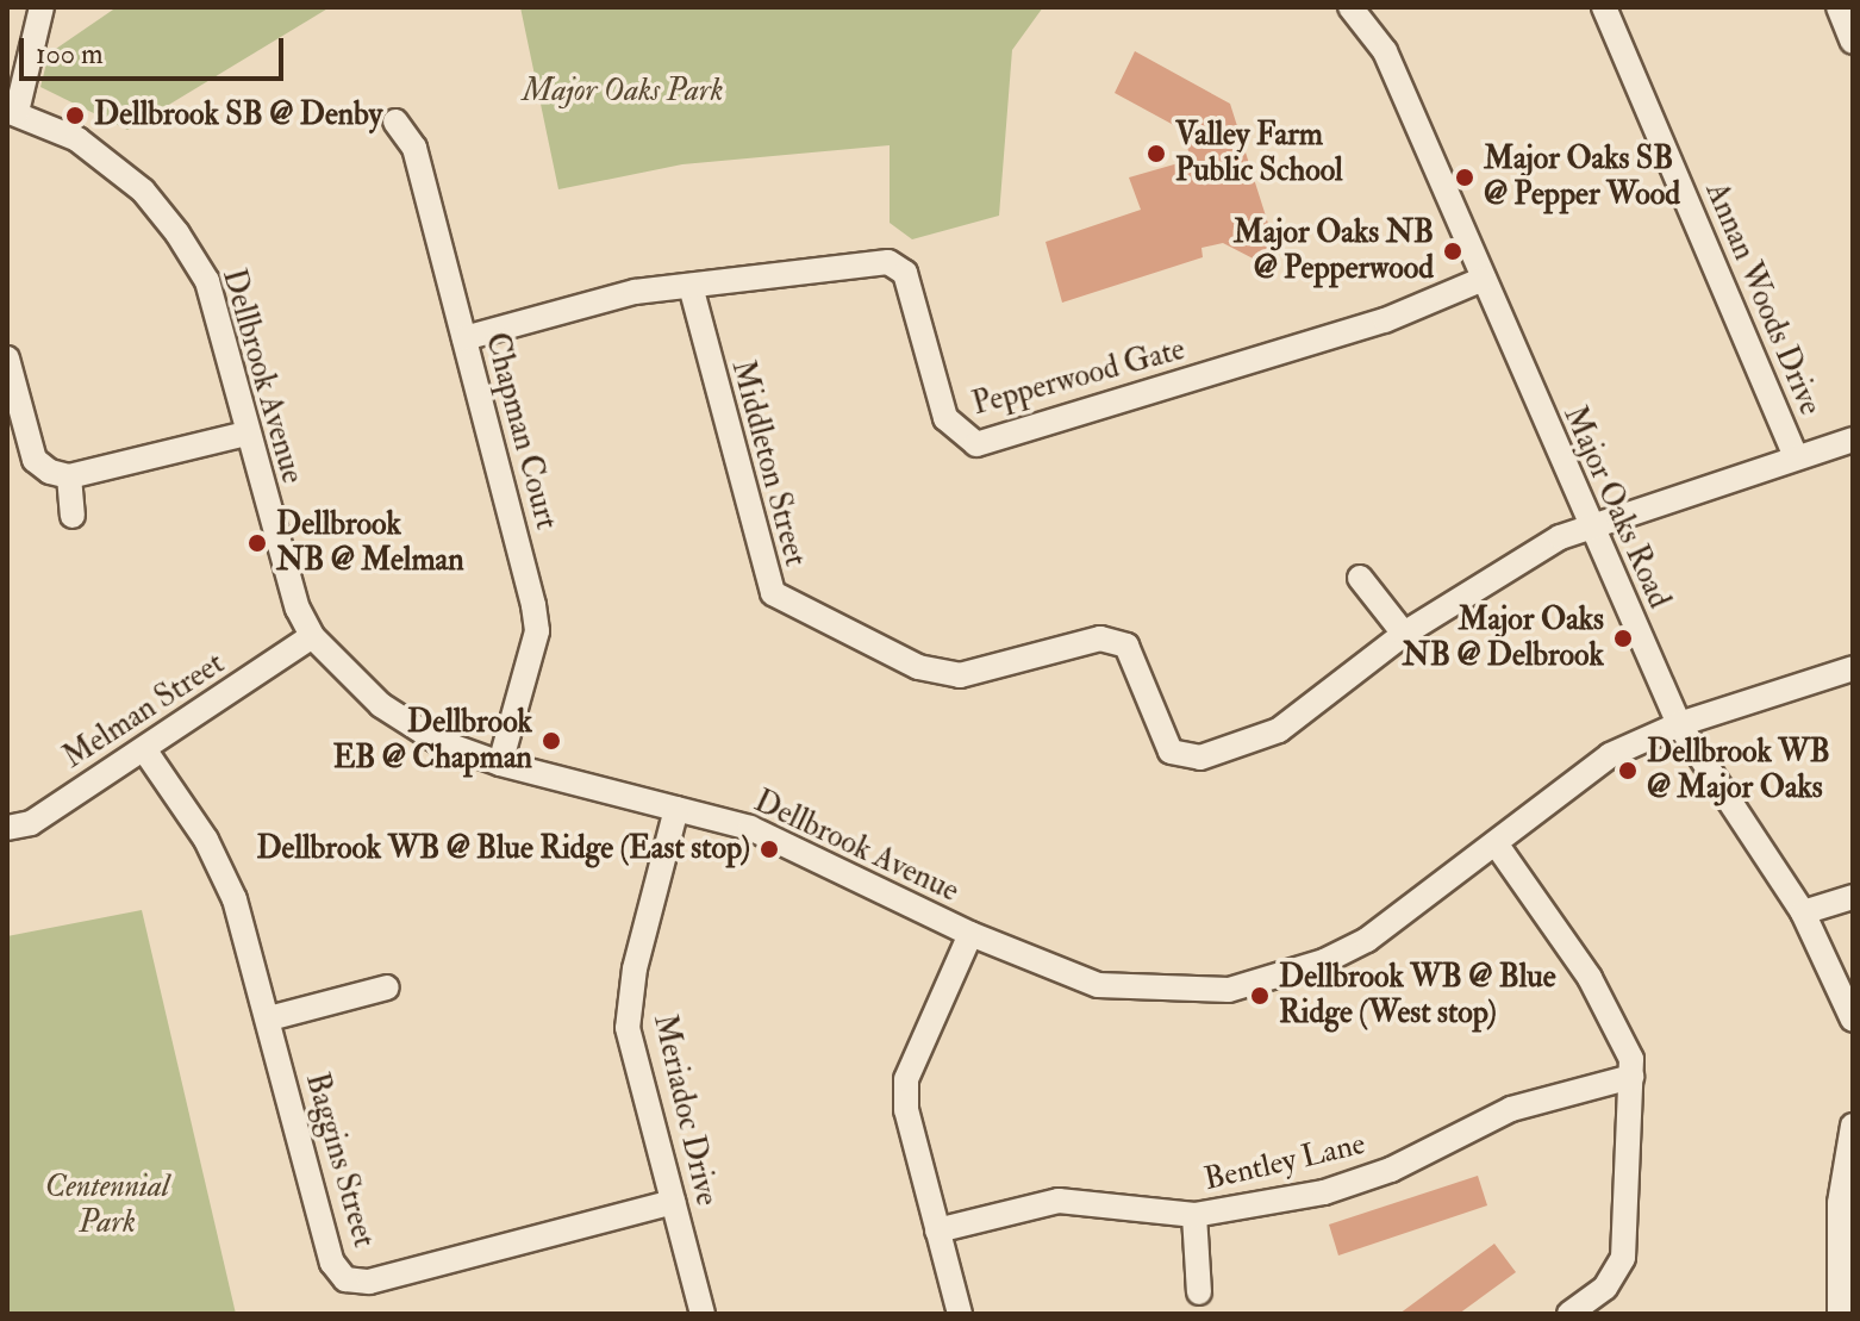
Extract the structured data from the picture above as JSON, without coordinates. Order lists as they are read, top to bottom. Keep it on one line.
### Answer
{"streets":{"street":["Annan Woods Drive","Dellbrook Avenue","Pepperwood Gate","Chapman Court","Middleton Street","Major Oaks Road","Melman Street","Meriadoc Drive","Baggins Street","Bentley Lane"]},"crossings":[["Annan Woods Drive","Middleton Street"],["Dellbrook Avenue","Chapman Court"],["Dellbrook Avenue","Major Oaks Road"],["Dellbrook Avenue","Melman Street"],["Dellbrook Avenue","Meriadoc Drive"],["Pepperwood Gate","Chapman Court"],["Pepperwood Gate","Middleton Street"],["Pepperwood Gate","Major Oaks Road"],["Middleton Street","Major Oaks Road"],["Melman Street","Baggins Street"],["Meriadoc Drive","Baggins Street"]],"parks":["Major Oaks Park","Centennial Park"],"places":["Dellbrook SB @ Denby","Valley Farm Public School","Major Oaks SB @ Pepper Wood","Major Oaks NB @ Pepperwood","Dellbrook NB @ Melman","Major Oaks NB @ Delbrook","Dellbrook EB @ Chapman","Dellbrook WB @ Major Oaks","Dellbrook WB @ Blue Ridge (East stop)","Dellbrook WB @ Blue Ridge (West stop)"],"scale_bar":"100 m"}
